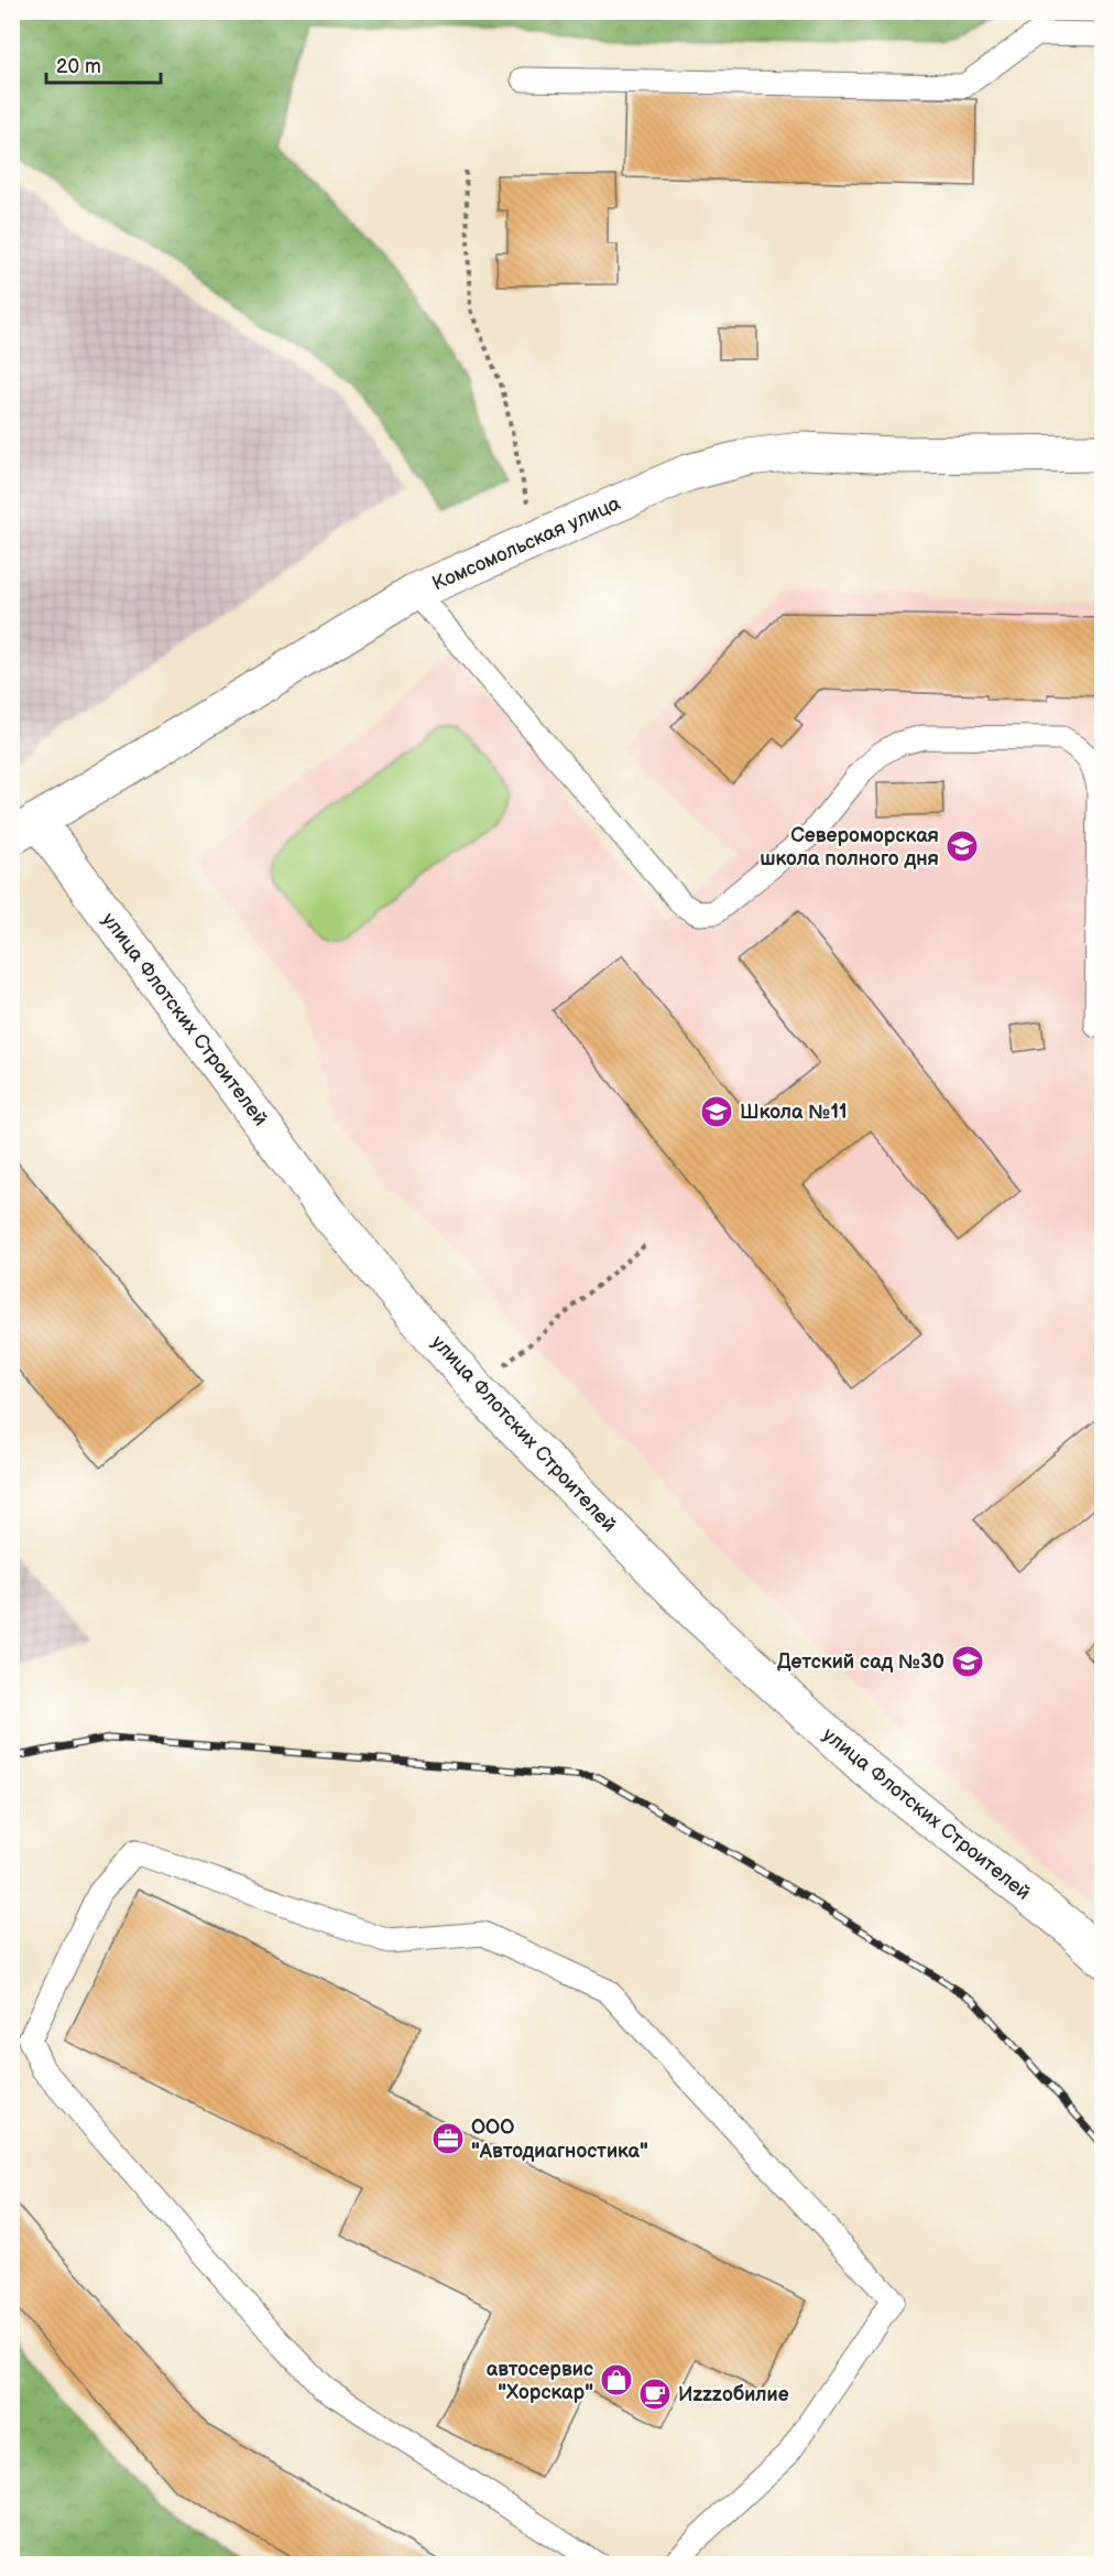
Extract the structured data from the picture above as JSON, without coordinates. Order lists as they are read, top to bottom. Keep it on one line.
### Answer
{"streets":{"street":["Комсомольская улица","улица Флотских Строителей"]},"crossings":[["Комсомольская улица","улица Флотских Строителей"]],"places":{"school or university":["Североморская школа полного дня","Школа №11","Детский сад №30"],"office":["ООО \"Автодиагностика\""],"shop":["автосервис \"Хорскар\""],"cafe":["Иzzzобилие"]},"scale_bar":"20 m"}
